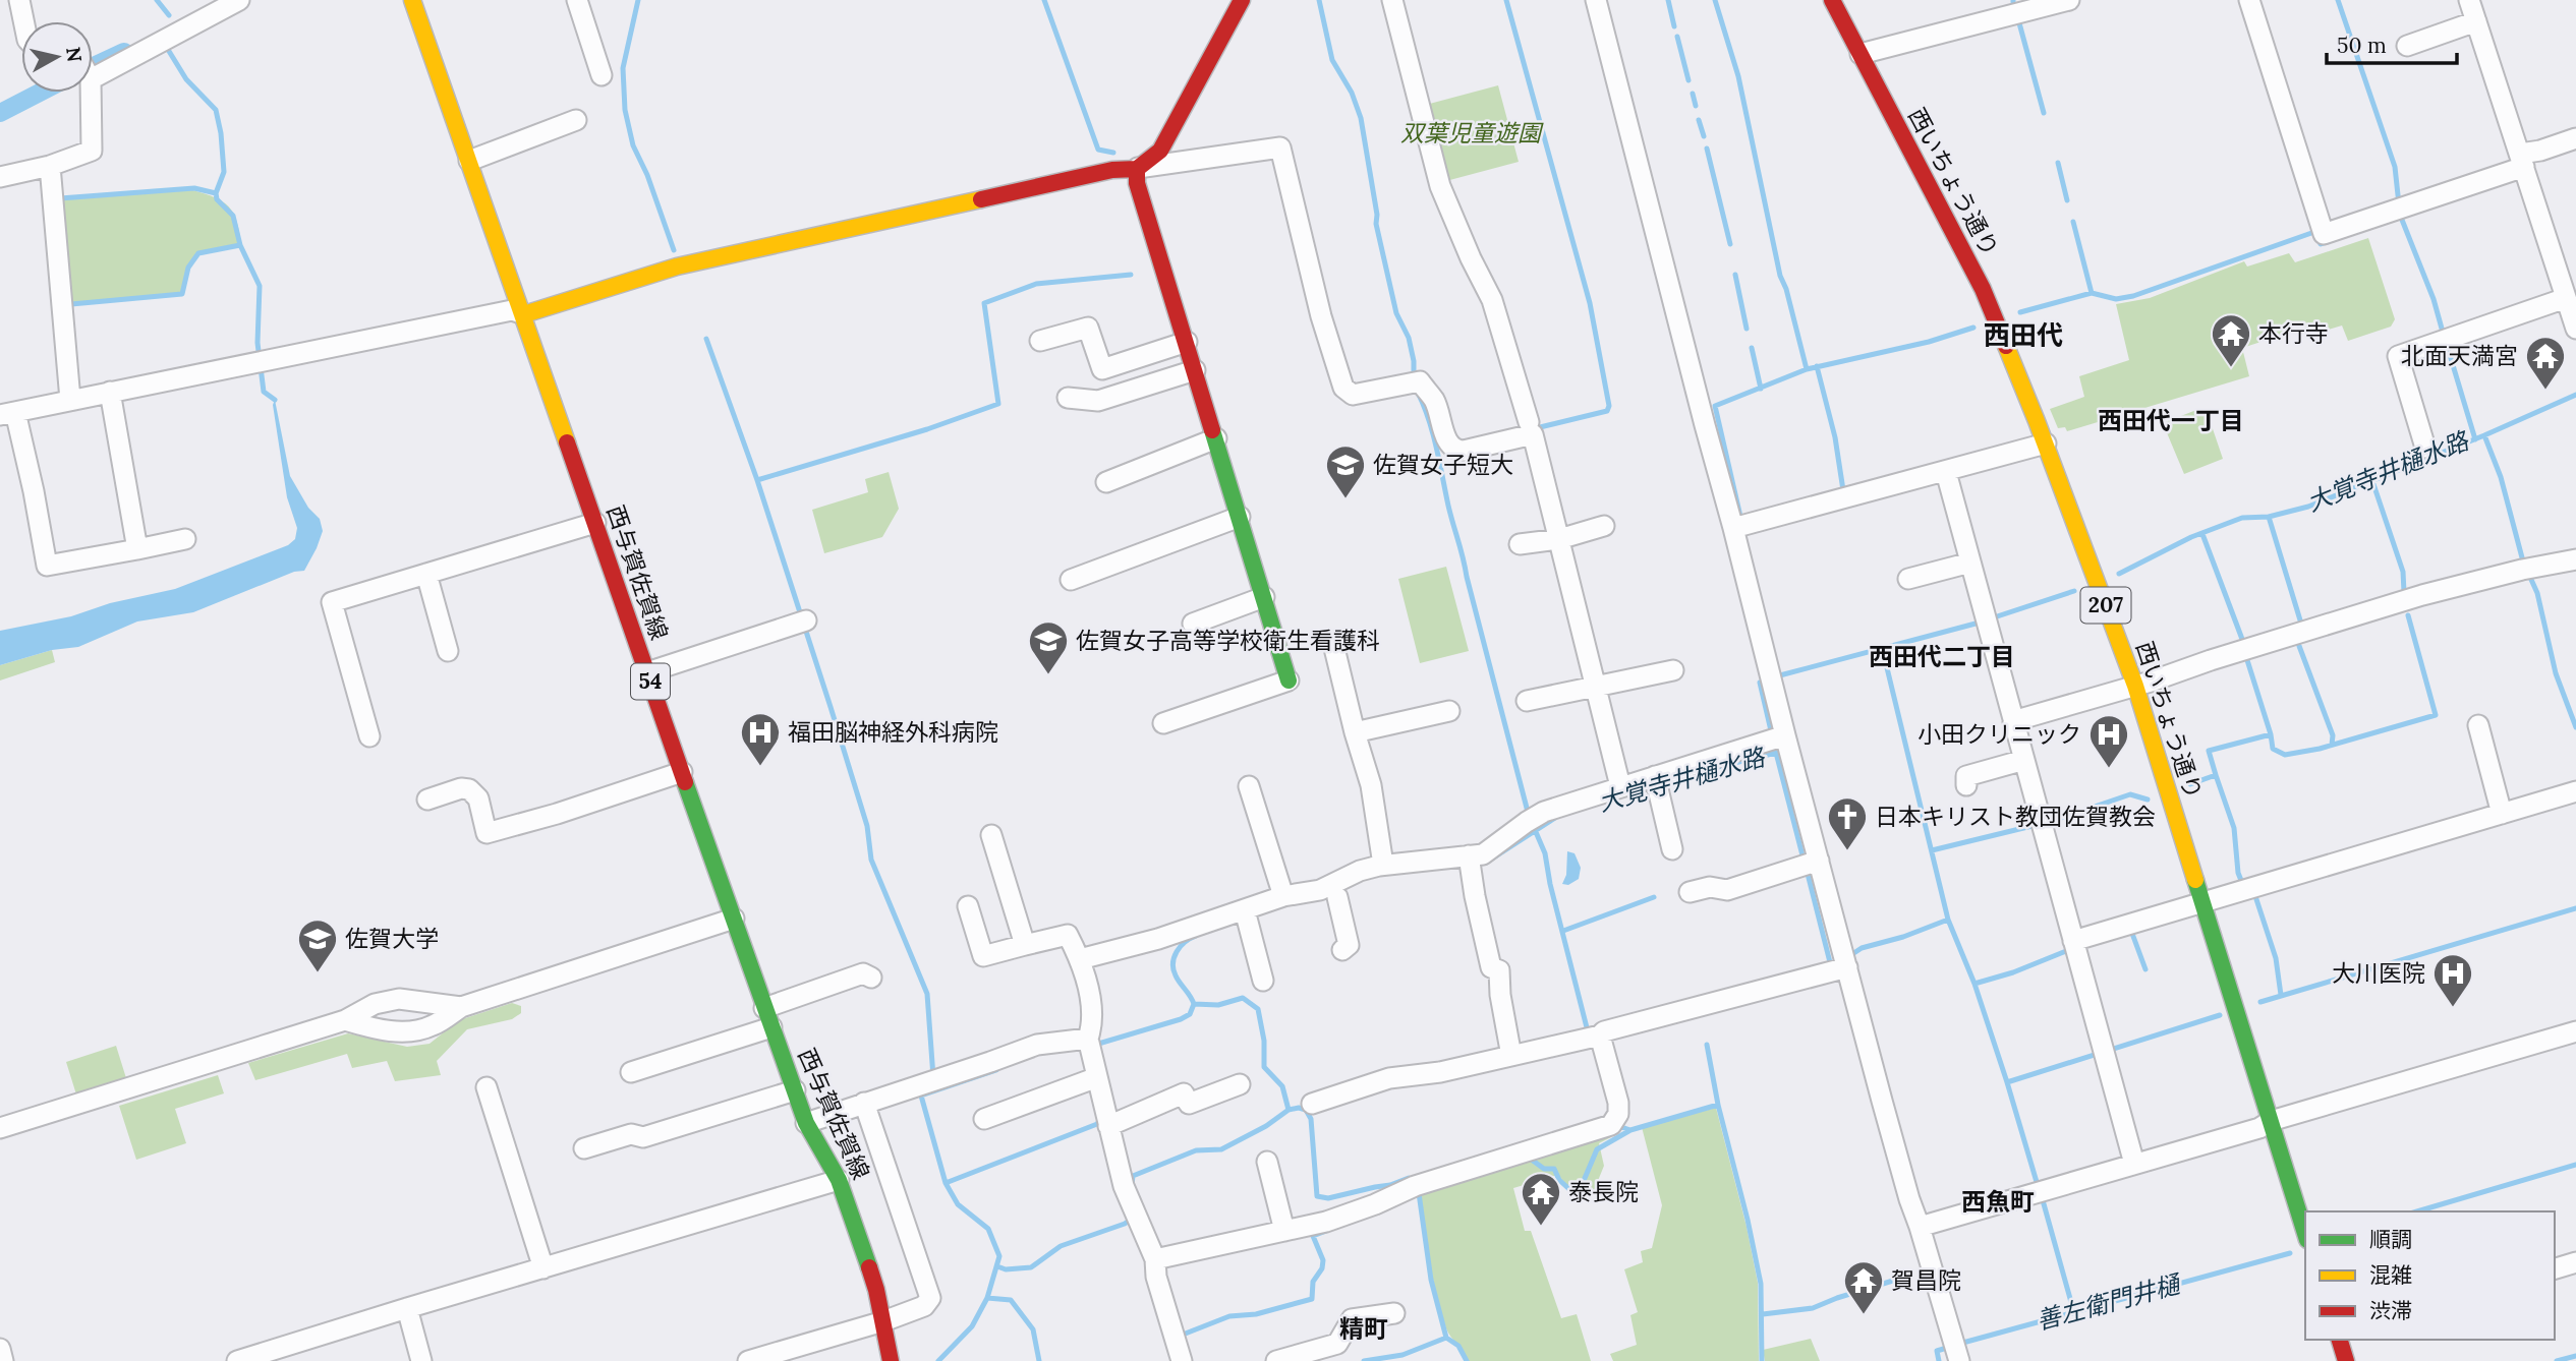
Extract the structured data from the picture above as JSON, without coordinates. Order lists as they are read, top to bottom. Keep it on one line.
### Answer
{"streets":{"main road":["西いちょう通り","西与賀佐賀線","207","54"]},"districts":["西田代","西田代一丁目","西田代二丁目","西魚町","精町"],"water":["大覚寺井樋水路","善左衛門井樋"],"parks":["双葉児童遊園"],"places":{"temple":["本行寺","北面天満宮","泰長院","賀昌院"],"school or university":["佐賀女子短大","佐賀女子高等学校衛生看護科","佐賀大学"],"hospital":["福田脳神経外科病院","小田クリニック","大川医院"],"church":["日本キリスト教団佐賀教会"]},"legend":["順調","混雑","渋滞"],"scale_bar":"50 m","north":"right"}
